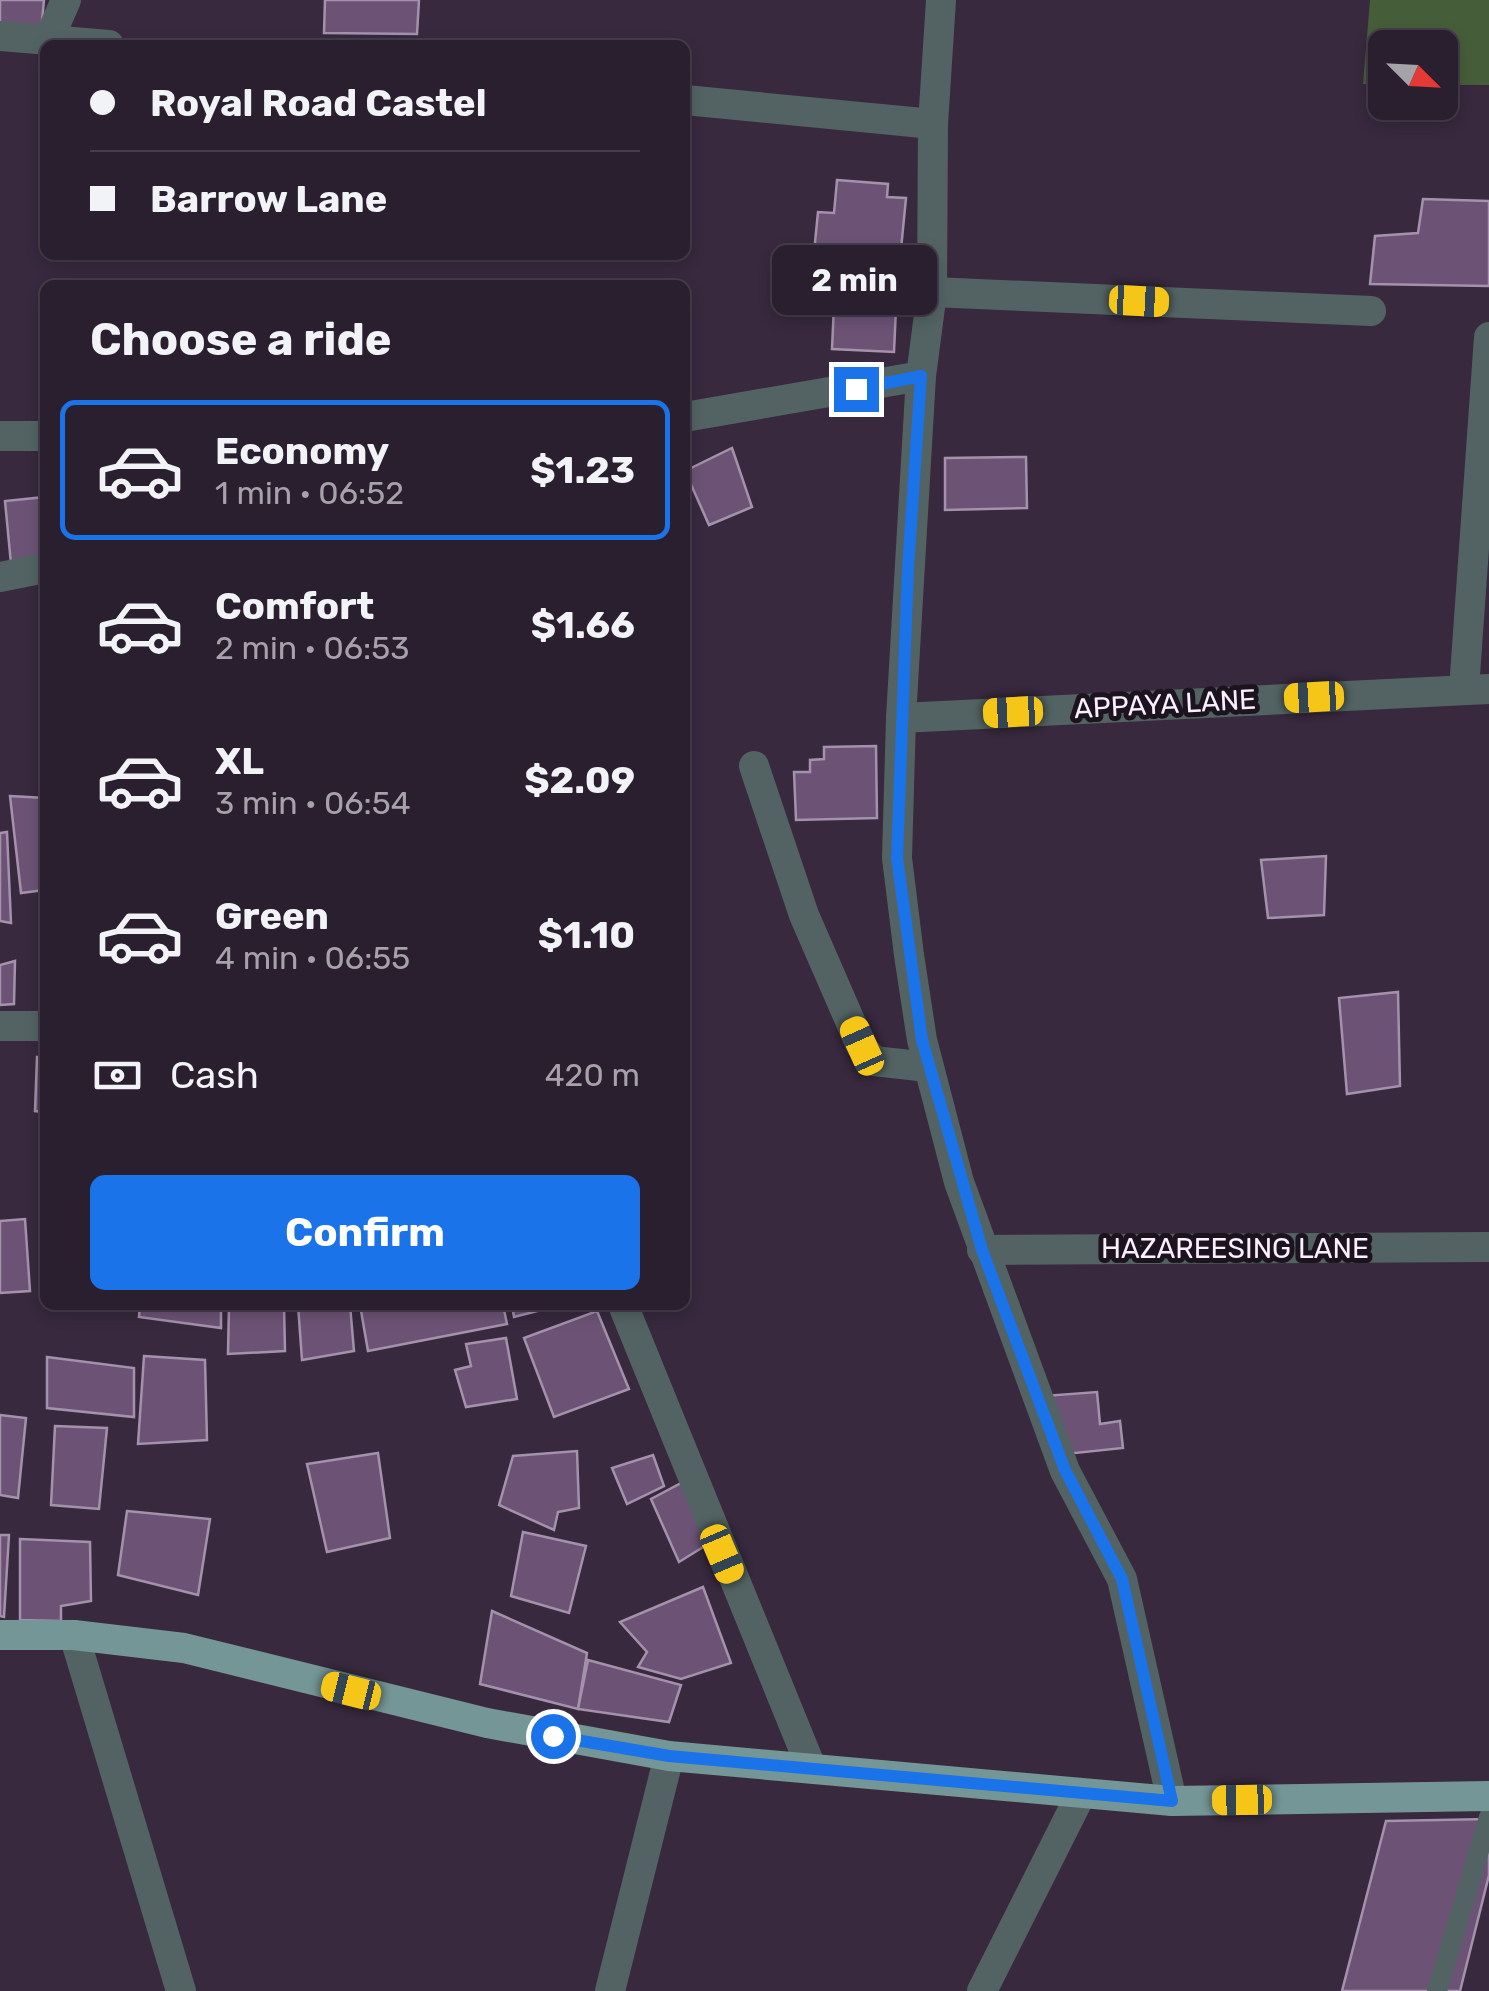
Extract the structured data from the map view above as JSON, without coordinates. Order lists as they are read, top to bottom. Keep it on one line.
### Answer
{"streets":{"street":["APPAYA LANE","HAZAREESING LANE"]},"north":"bottom right","page":{"banner":["Royal Road Castel","Barrow Lane"],"bubble":"2 min","heading":"Choose a ride","list":[{"name":"Economy","note":"1 min · 06:52","value":"$1.23"},{"name":"Comfort","note":"2 min · 06:53","value":"$1.66"},{"name":"XL","note":"3 min · 06:54","value":"$2.09"},{"name":"Green","note":"4 min · 06:55","value":"$1.10"}],"pay":["Cash","420 m"],"buttons":"Confirm"}}
